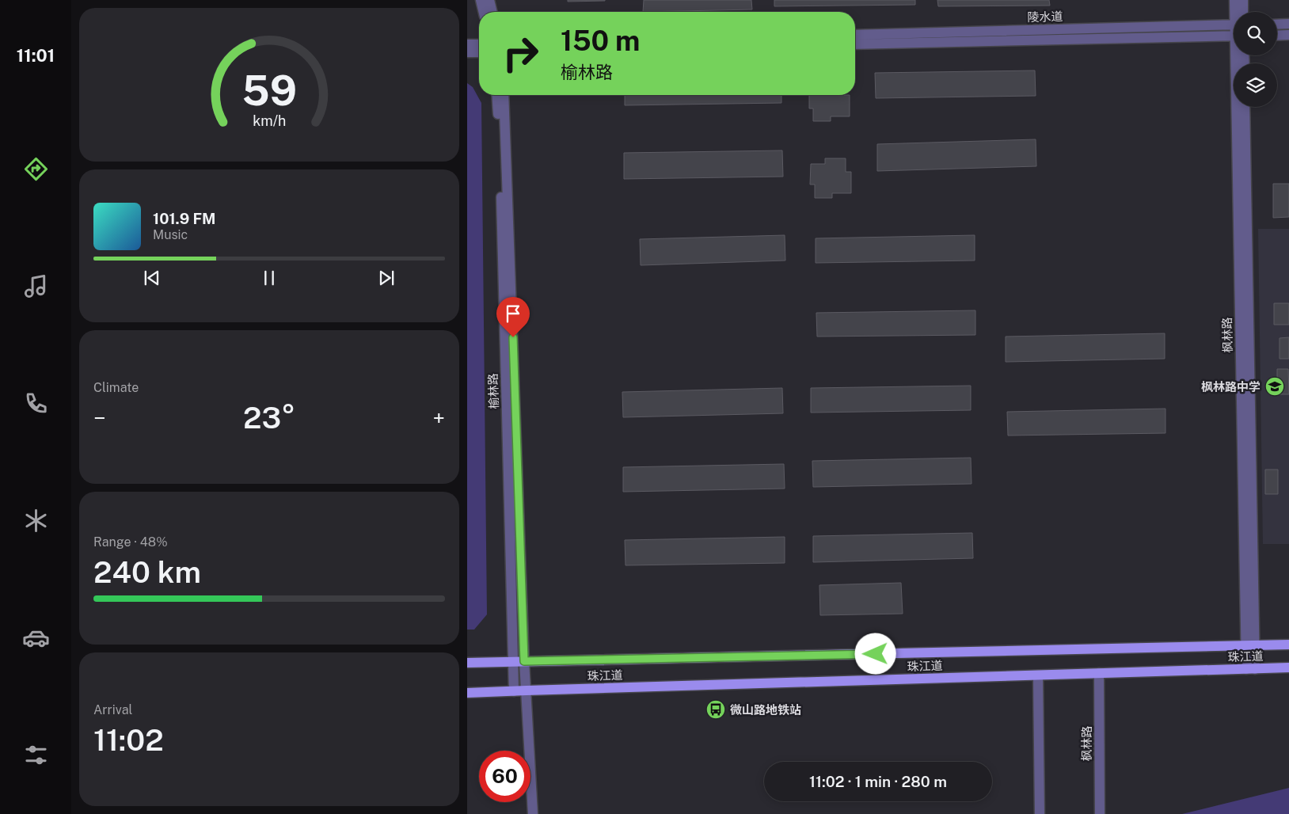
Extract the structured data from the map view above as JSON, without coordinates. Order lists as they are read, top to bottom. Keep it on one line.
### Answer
{"streets":{"main road":["珠江道"],"street":["陵水道","枫林路","榆林路"]},"crossings":[["枫林路","珠江道"],["榆林路","珠江道"]],"places":{"school or university":["枫林路中学"],"bus stop":["微山路地铁站"]},"page":{"tabs":"11:01","turn":["150 m","榆林路"],"song":["101.9 FM","Music"],"tile":["Climate",["Range · 48%","240 km"],["Arrival","11:02"]],"heat":["−","23°","+"],"limit":"60","trip":"11:02 · 1 min · 280 m","gauge":["59","km/h"]}}
